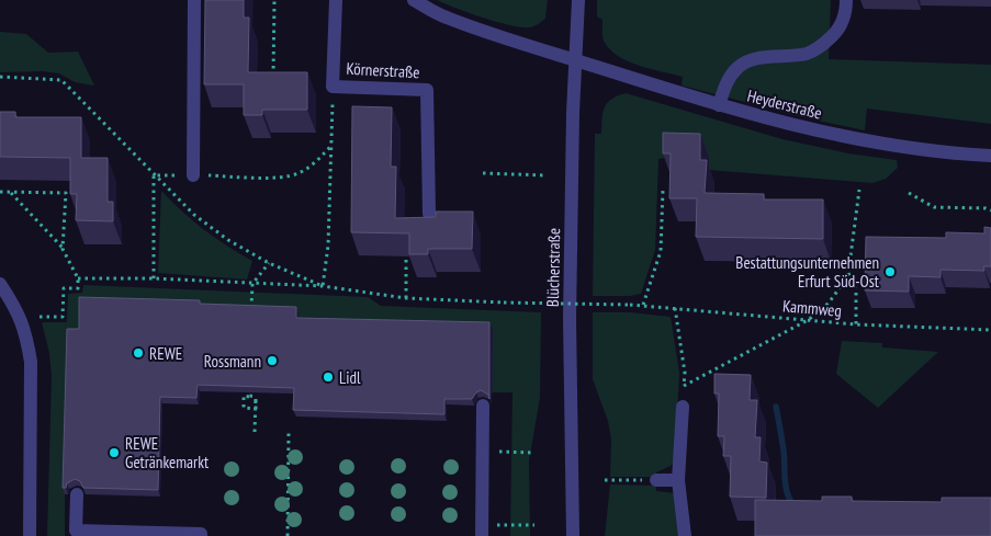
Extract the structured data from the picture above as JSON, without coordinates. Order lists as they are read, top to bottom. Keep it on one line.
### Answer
{"streets":{"street":["Körnerstraße","Heyderstraße","Blücherstraße"],"path":["Kammweg"]},"crossings":[["Heyderstraße","Blücherstraße"]],"places":["Bestattungsunternehmen Erfurt Süd-Ost","REWE","Rossmann","Lidl","REWE Getränkemarkt"]}
